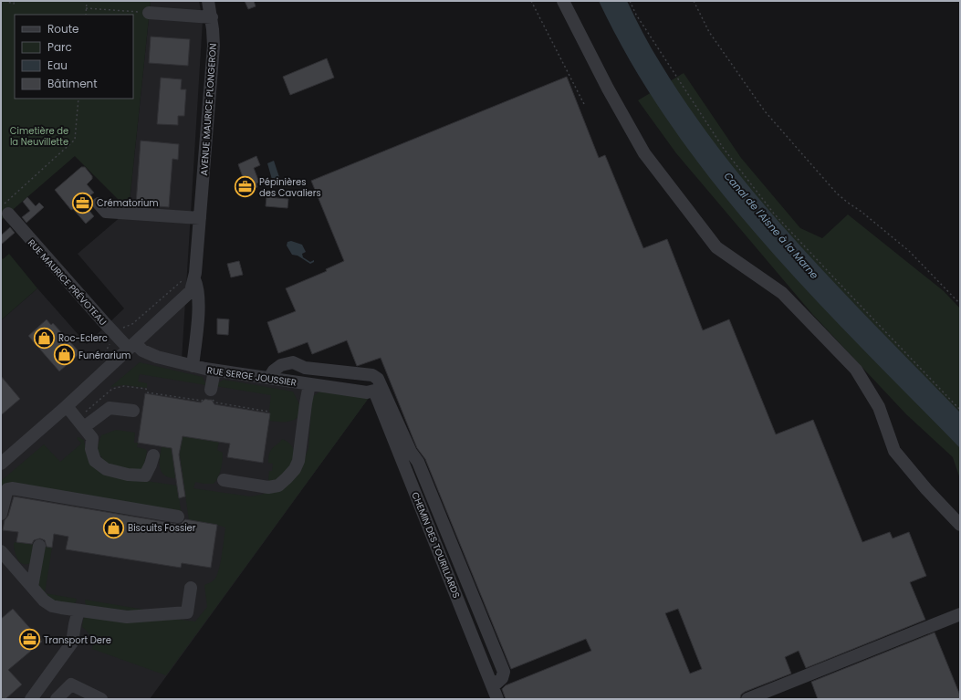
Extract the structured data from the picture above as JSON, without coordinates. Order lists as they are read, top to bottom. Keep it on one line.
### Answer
{"streets":{"street":["AVENUE MAURICE PLONGERON","RUE MAURICE PRÉVOTEAU","RUE SERGE JOUSSIER","CHEMIN DES TOURILLARDS"]},"crossings":[["AVENUE MAURICE PLONGERON","RUE MAURICE PRÉVOTEAU"],["AVENUE MAURICE PLONGERON","RUE SERGE JOUSSIER"],["RUE MAURICE PRÉVOTEAU","RUE SERGE JOUSSIER"],["RUE SERGE JOUSSIER","CHEMIN DES TOURILLARDS"]],"water":["Canal de l'Aisne à la Marne"],"parks":["Cimetière de la Neuvillette"],"places":{"office":["Pépinières des Cavaliers","Crématorium","Transport Dere"],"shop":["Roc-Eclerc","Funérarium","Biscuits Fossier"]},"legend":["Route","Parc","Eau","Bâtiment"]}
